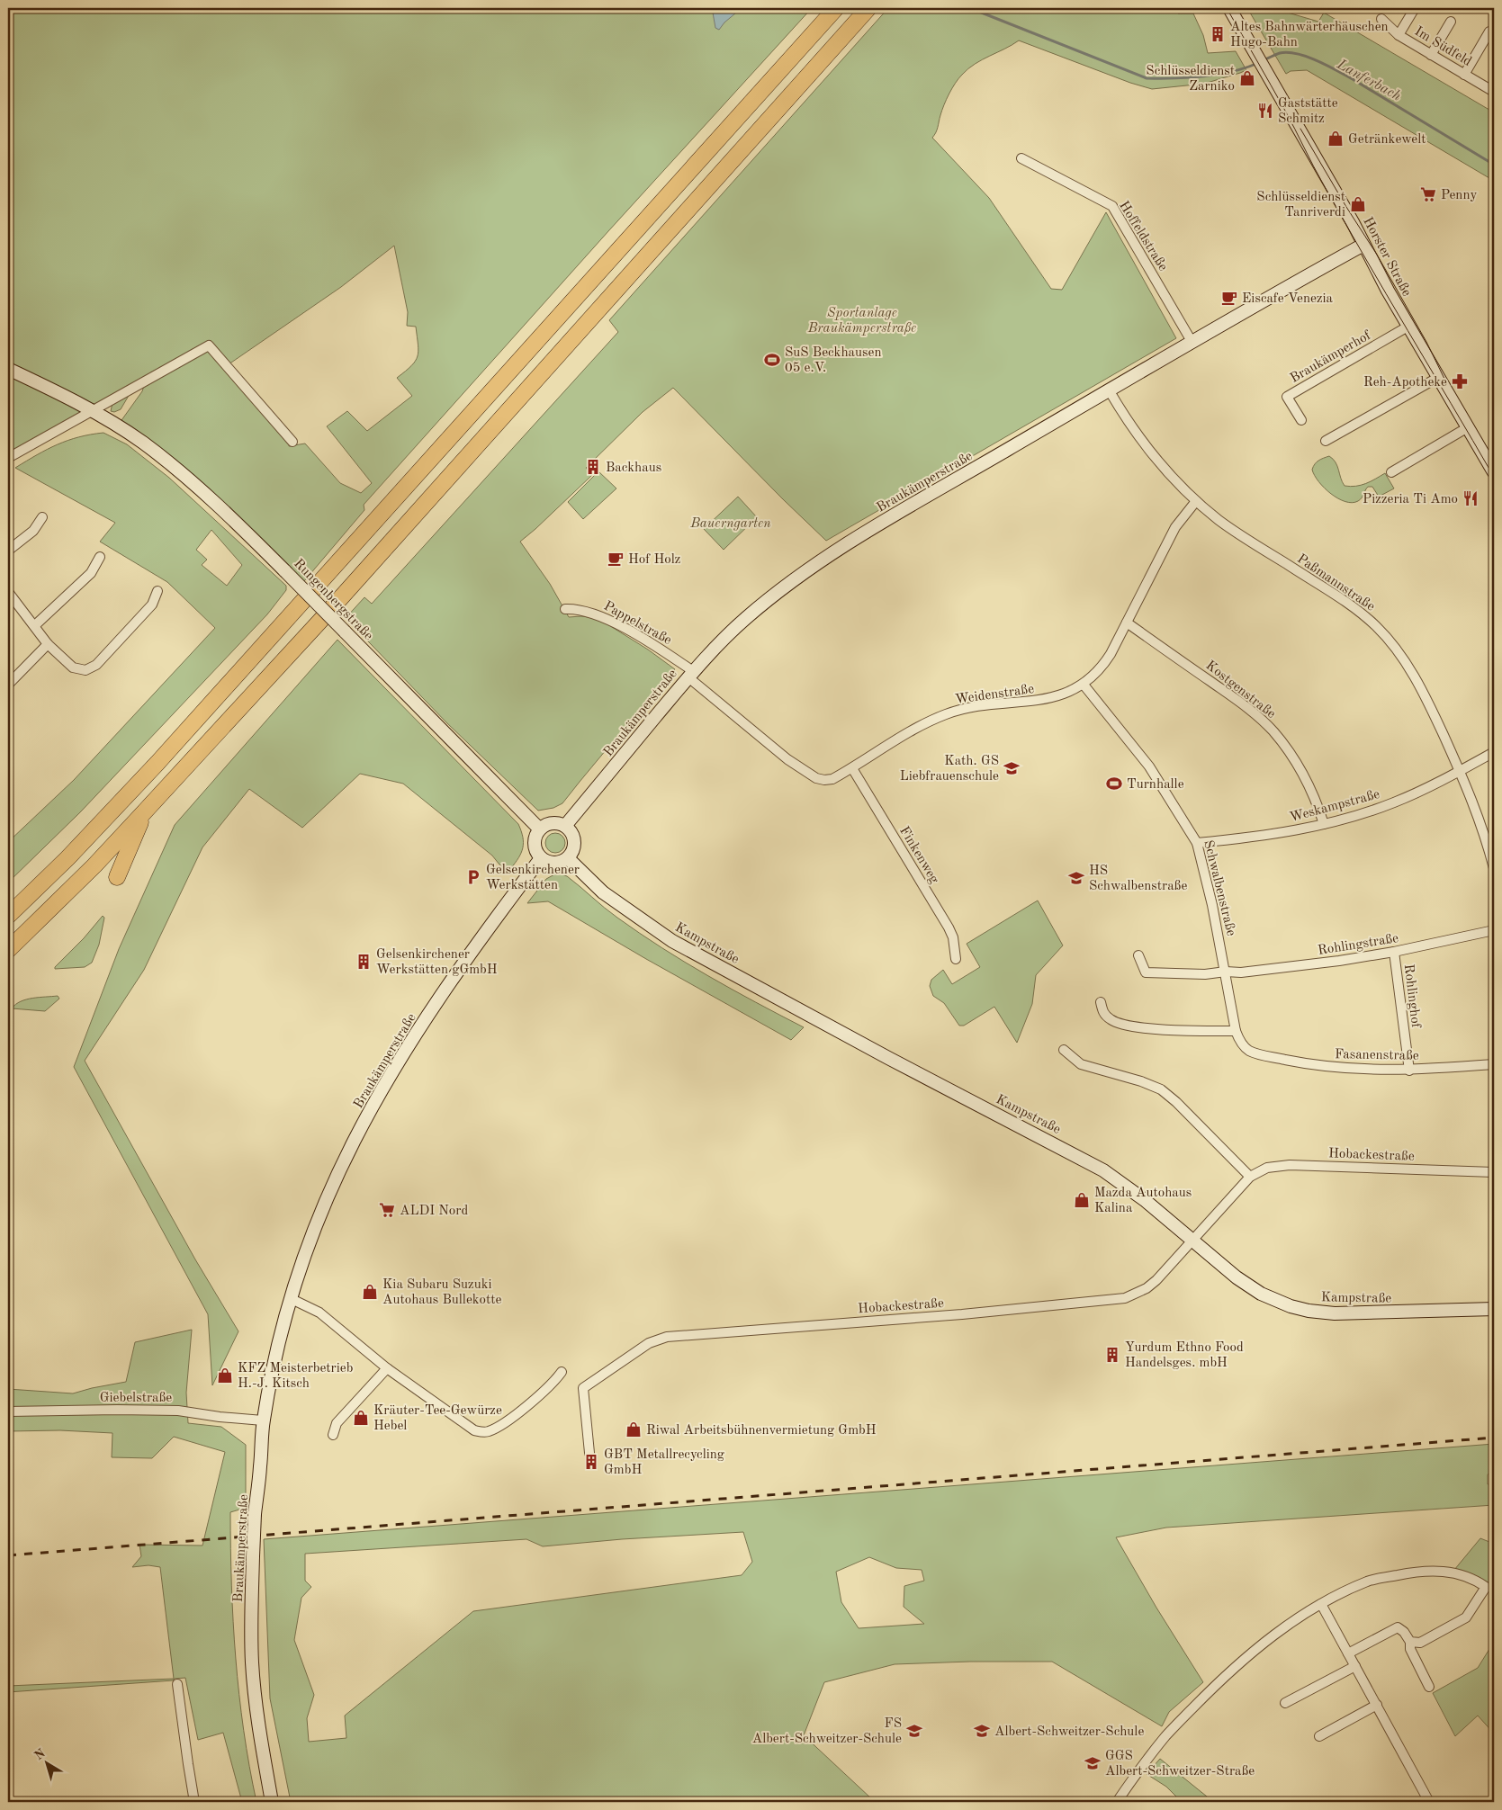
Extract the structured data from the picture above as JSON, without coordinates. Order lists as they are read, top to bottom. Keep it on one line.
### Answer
{"streets":{"street":["Im Südfeld","Hoffeldstraße","Horster Straße","Braukämperhof","Braukämperstraße","Paßmannstraße","Rungenbergstraße","Pappelstraße","Kostgenstraße","Weidenstraße","Weskampstraße","Finkenweg","Schwalbenstraße","Kampstraße","Rohlingstraße","Rohlinghof","Fasanenstraße","Hobackestraße","Giebelstraße"]},"crossings":[["Hoffeldstraße","Braukämperstraße"],["Horster Straße","Braukämperhof"],["Horster Straße","Braukämperstraße"],["Braukämperstraße","Paßmannstraße"],["Braukämperstraße","Rungenbergstraße"],["Braukämperstraße","Pappelstraße"],["Braukämperstraße","Weidenstraße"],["Braukämperstraße","Kampstraße"],["Braukämperstraße","Giebelstraße"],["Paßmannstraße","Weidenstraße"],["Paßmannstraße","Weskampstraße"],["Rungenbergstraße","Kampstraße"],["Pappelstraße","Weidenstraße"],["Kostgenstraße","Weidenstraße"],["Kostgenstraße","Weskampstraße"],["Weidenstraße","Finkenweg"],["Weidenstraße","Schwalbenstraße"],["Weskampstraße","Schwalbenstraße"],["Schwalbenstraße","Rohlingstraße"],["Schwalbenstraße","Fasanenstraße"],["Kampstraße","Hobackestraße"],["Rohlingstraße","Rohlinghof"],["Rohlinghof","Fasanenstraße"]],"water":["Lanferbach"],"parks":["Sportanlage Braukämperstraße","Bauerngarten"],"places":{"building":["Altes Bahnwärterhäuschen Hugo-Bahn","Backhaus","Gelsenkirchener Werkstätten gGmbH","Yurdum Ethno Food Handelsges. mbH","GBT Metallrecycling GmbH"],"shop":["Schlüsseldienst Zarniko","Getränkewelt","Schlüsseldienst Tanriverdi","Mazda Autohaus Kalina","Kia Subaru Suzuki Autohaus Bullekotte","KFZ Meisterbetrieb H.-J. Kitsch","Kräuter-Tee-Gewürze Hebel","Riwal Arbeitsbühnenvermietung GmbH"],"restaurant":["Gaststätte Schmitz","Pizzeria Ti Amo"],"supermarket":["Penny","ALDI Nord"],"cafe":["Eiscafe Venezia","Hof Holz"],"sports":["SuS Beckhausen 05 e.V.","Turnhalle"],"pharmacy":["Reh-Apotheke"],"school or university":["Kath. GS Liebfrauenschule","HS Schwalbenstraße","FS Albert-Schweitzer-Schule","Albert-Schweitzer-Schule","GGS Albert-Schweitzer-Straße"],"parking":["Gelsenkirchener Werkstätten"]},"north":"top left"}
